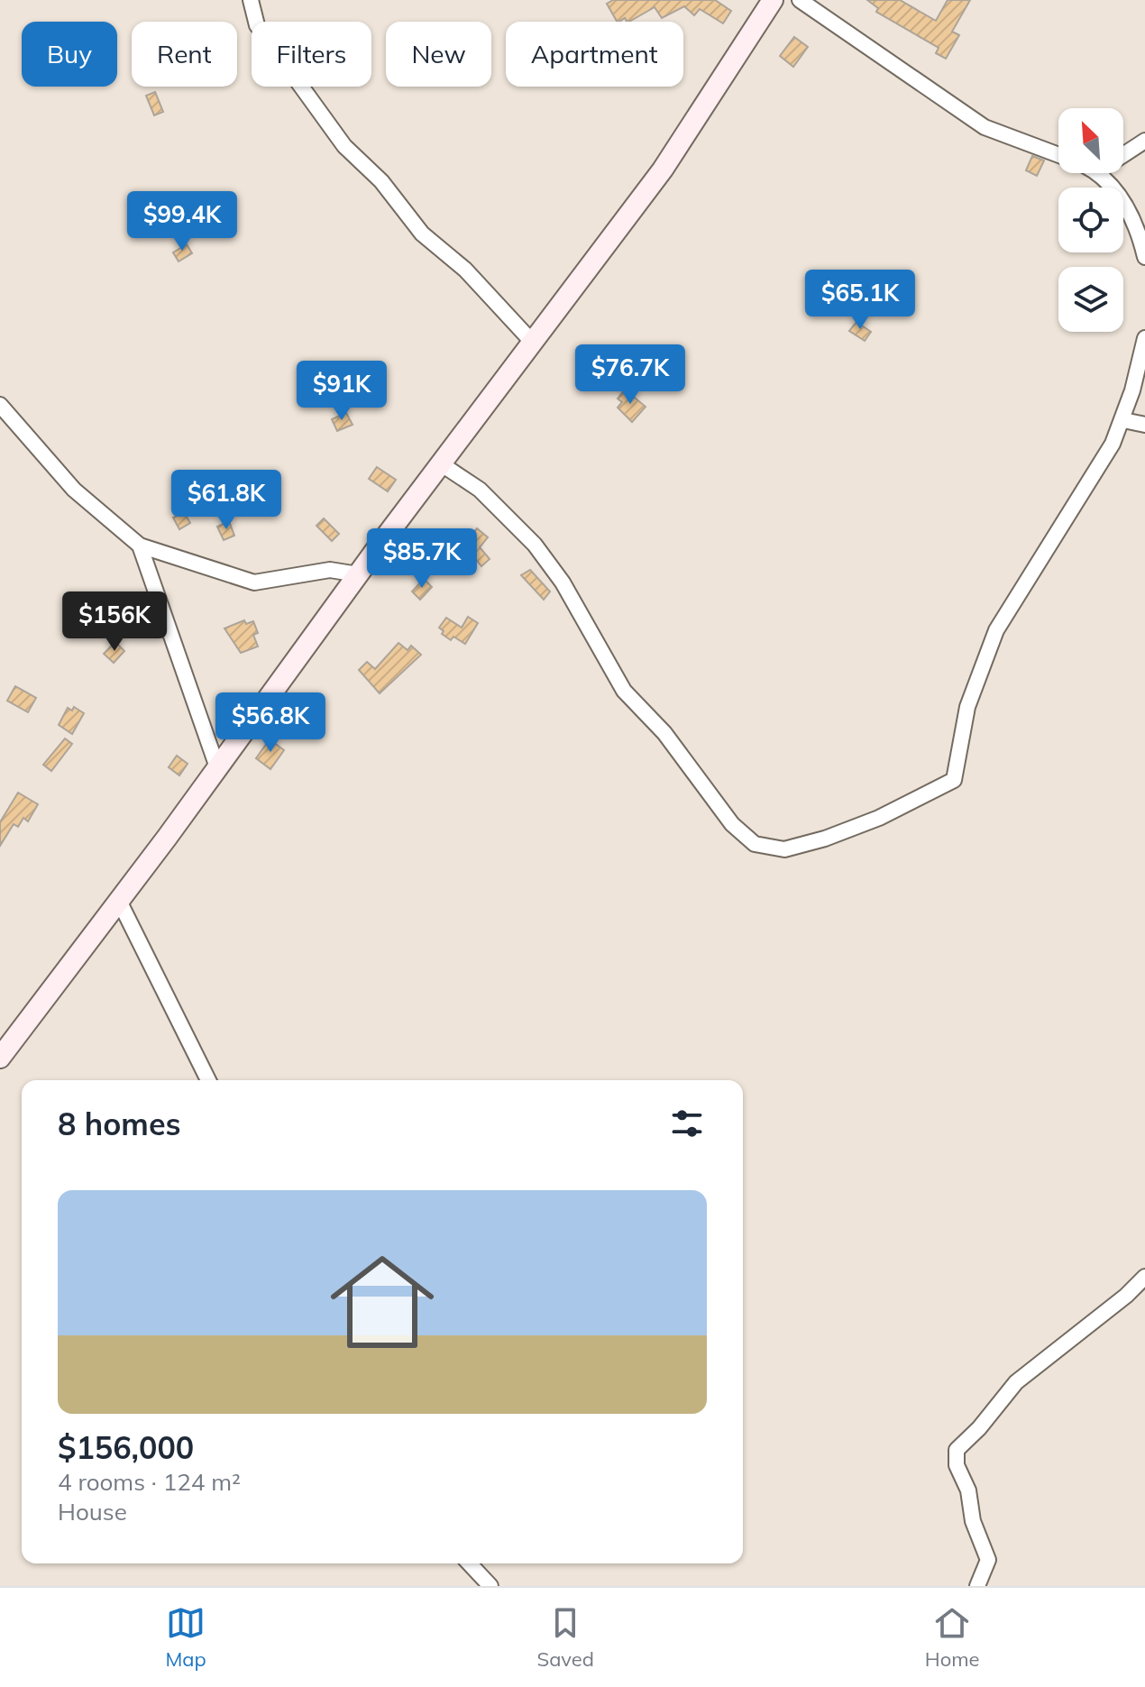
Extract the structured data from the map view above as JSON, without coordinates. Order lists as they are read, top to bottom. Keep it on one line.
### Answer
{"north":"top left","page":{"chip":["Buy","Rent","Filters","New","Apartment"],"price":["$99.4K","$65.1K","$76.7K","$91K","$61.8K","$85.7K","$156K","$56.8K"],"heading":"8 homes","list":[{"name":"$156,000","note":"4 rooms · 124 m² · House"}],"tabs":["Map","Saved","Home"]}}
